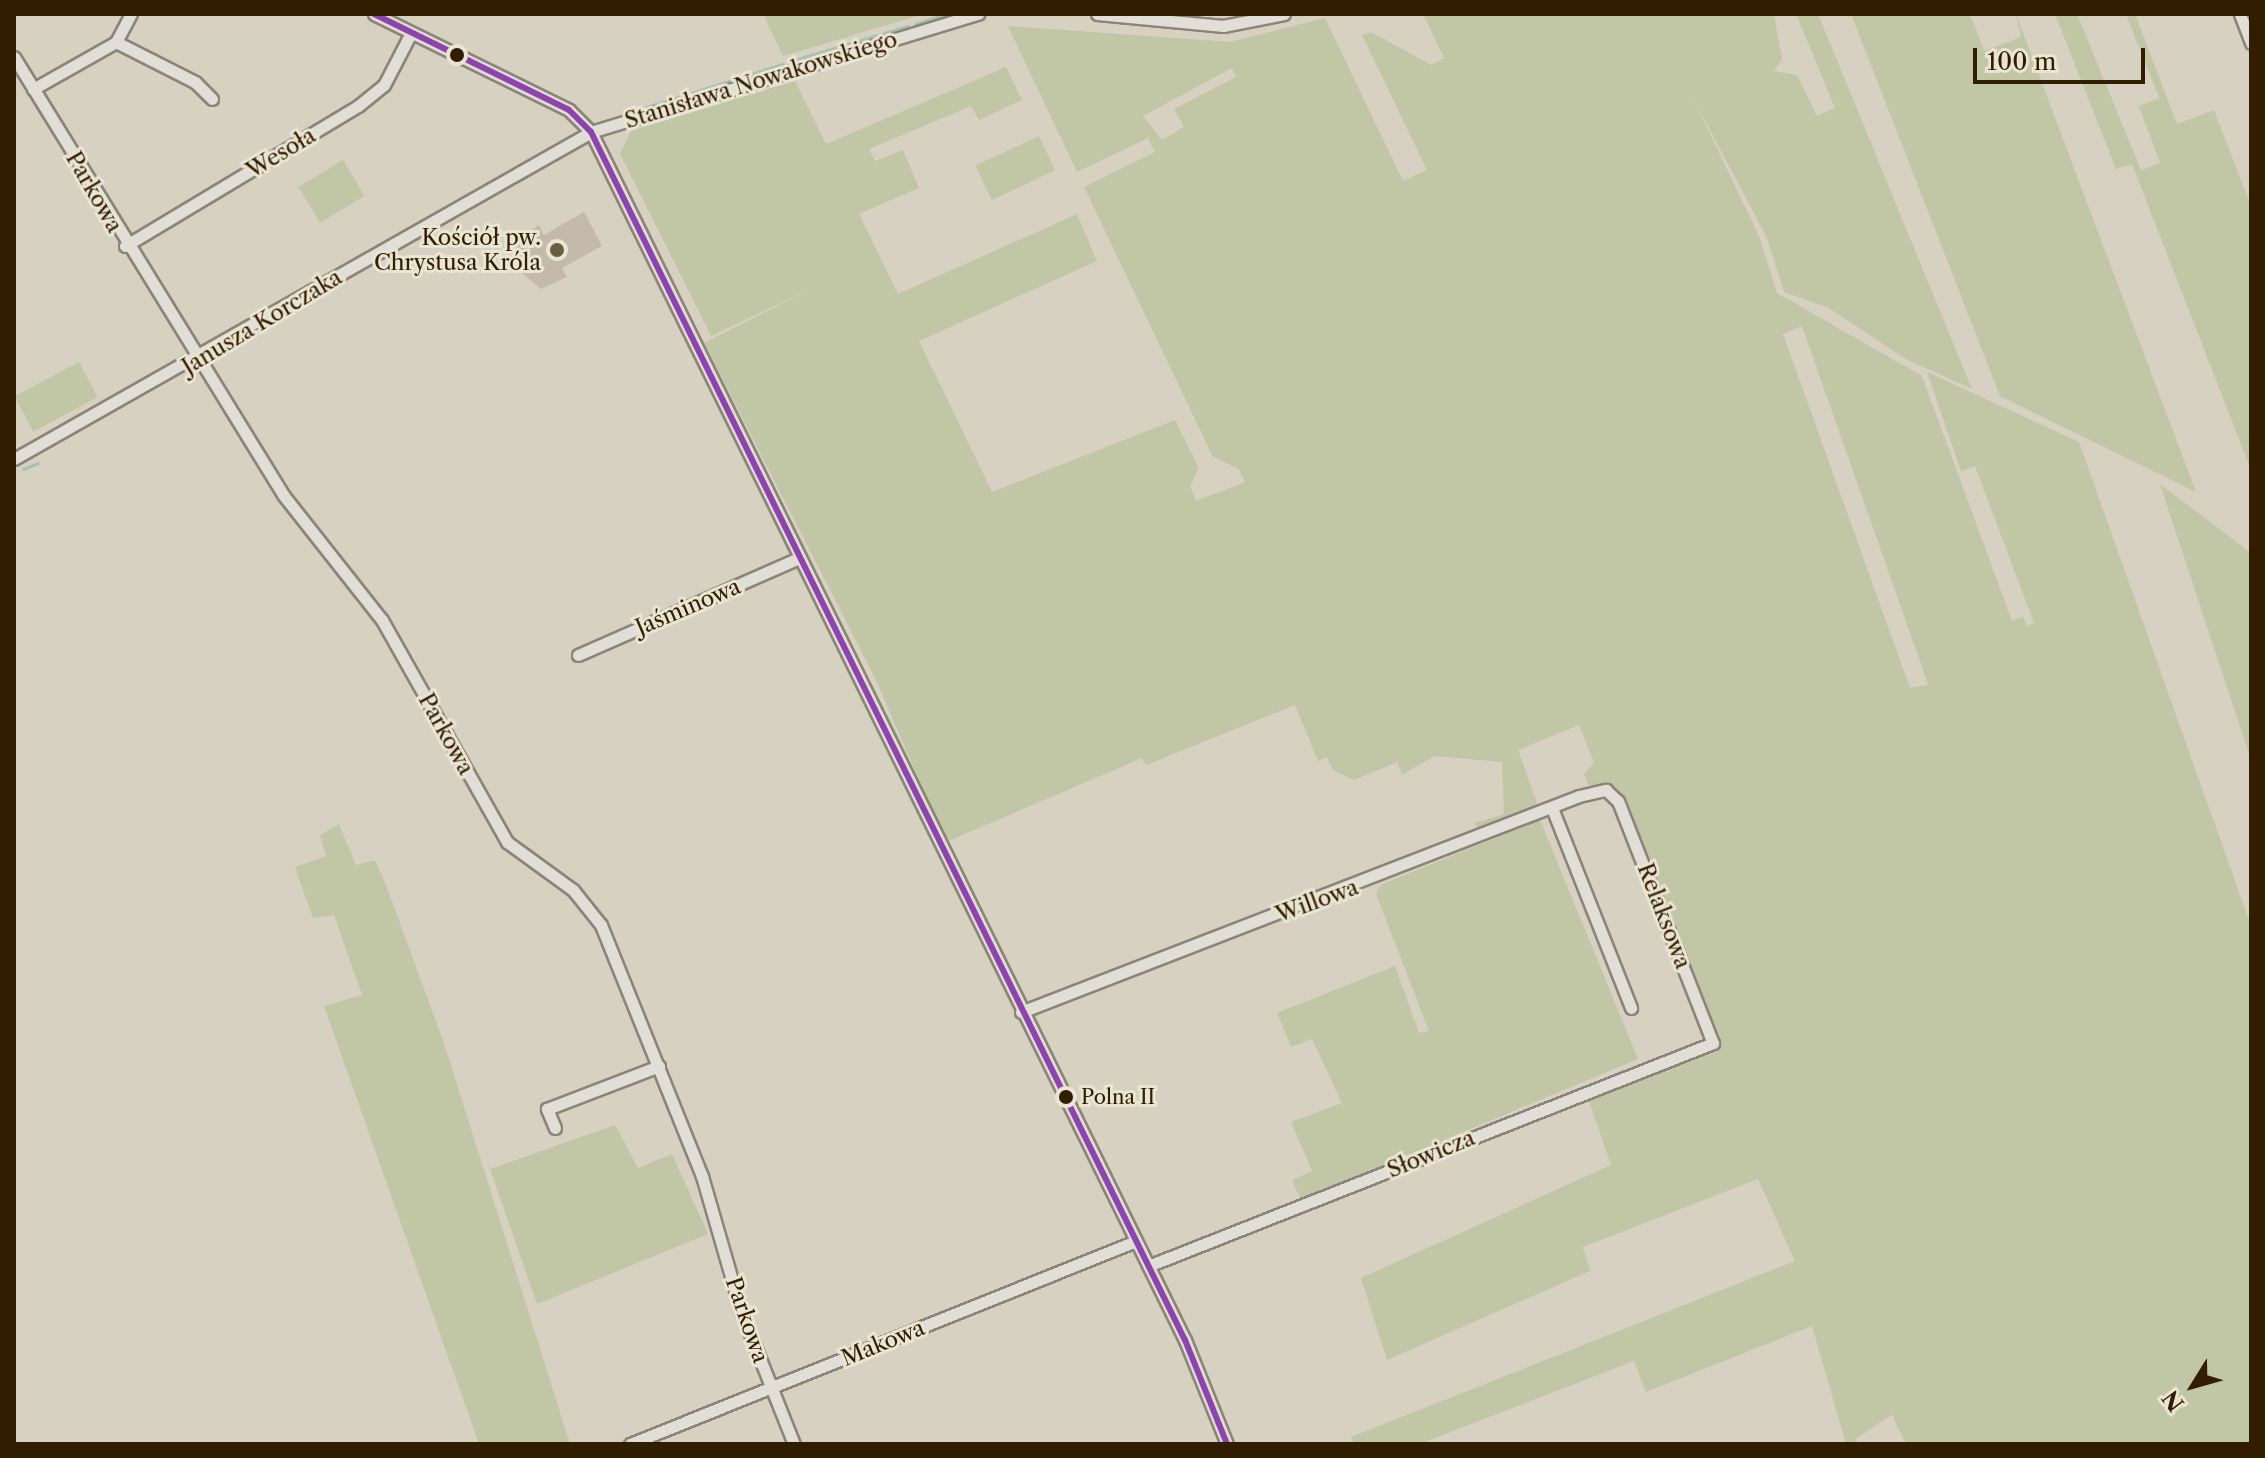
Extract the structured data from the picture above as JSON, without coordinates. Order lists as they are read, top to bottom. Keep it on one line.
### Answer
{"streets":{"street":["Stanisława Nowakowskiego","Wesoła","Parkowa","Janusza Korczaka","Jaśminowa","Willowa","Relaksowa","Słowicza","Makowa"]},"crossings":[["Stanisława Nowakowskiego","Janusza Korczaka"],["Wesoła","Parkowa"],["Parkowa","Janusza Korczaka"],["Parkowa","Makowa"],["Willowa","Relaksowa"],["Relaksowa","Słowicza"]],"places":["Kościół pw. Chrystusa Króla","Polna II"],"scale_bar":"100 m","north":"bottom left"}
